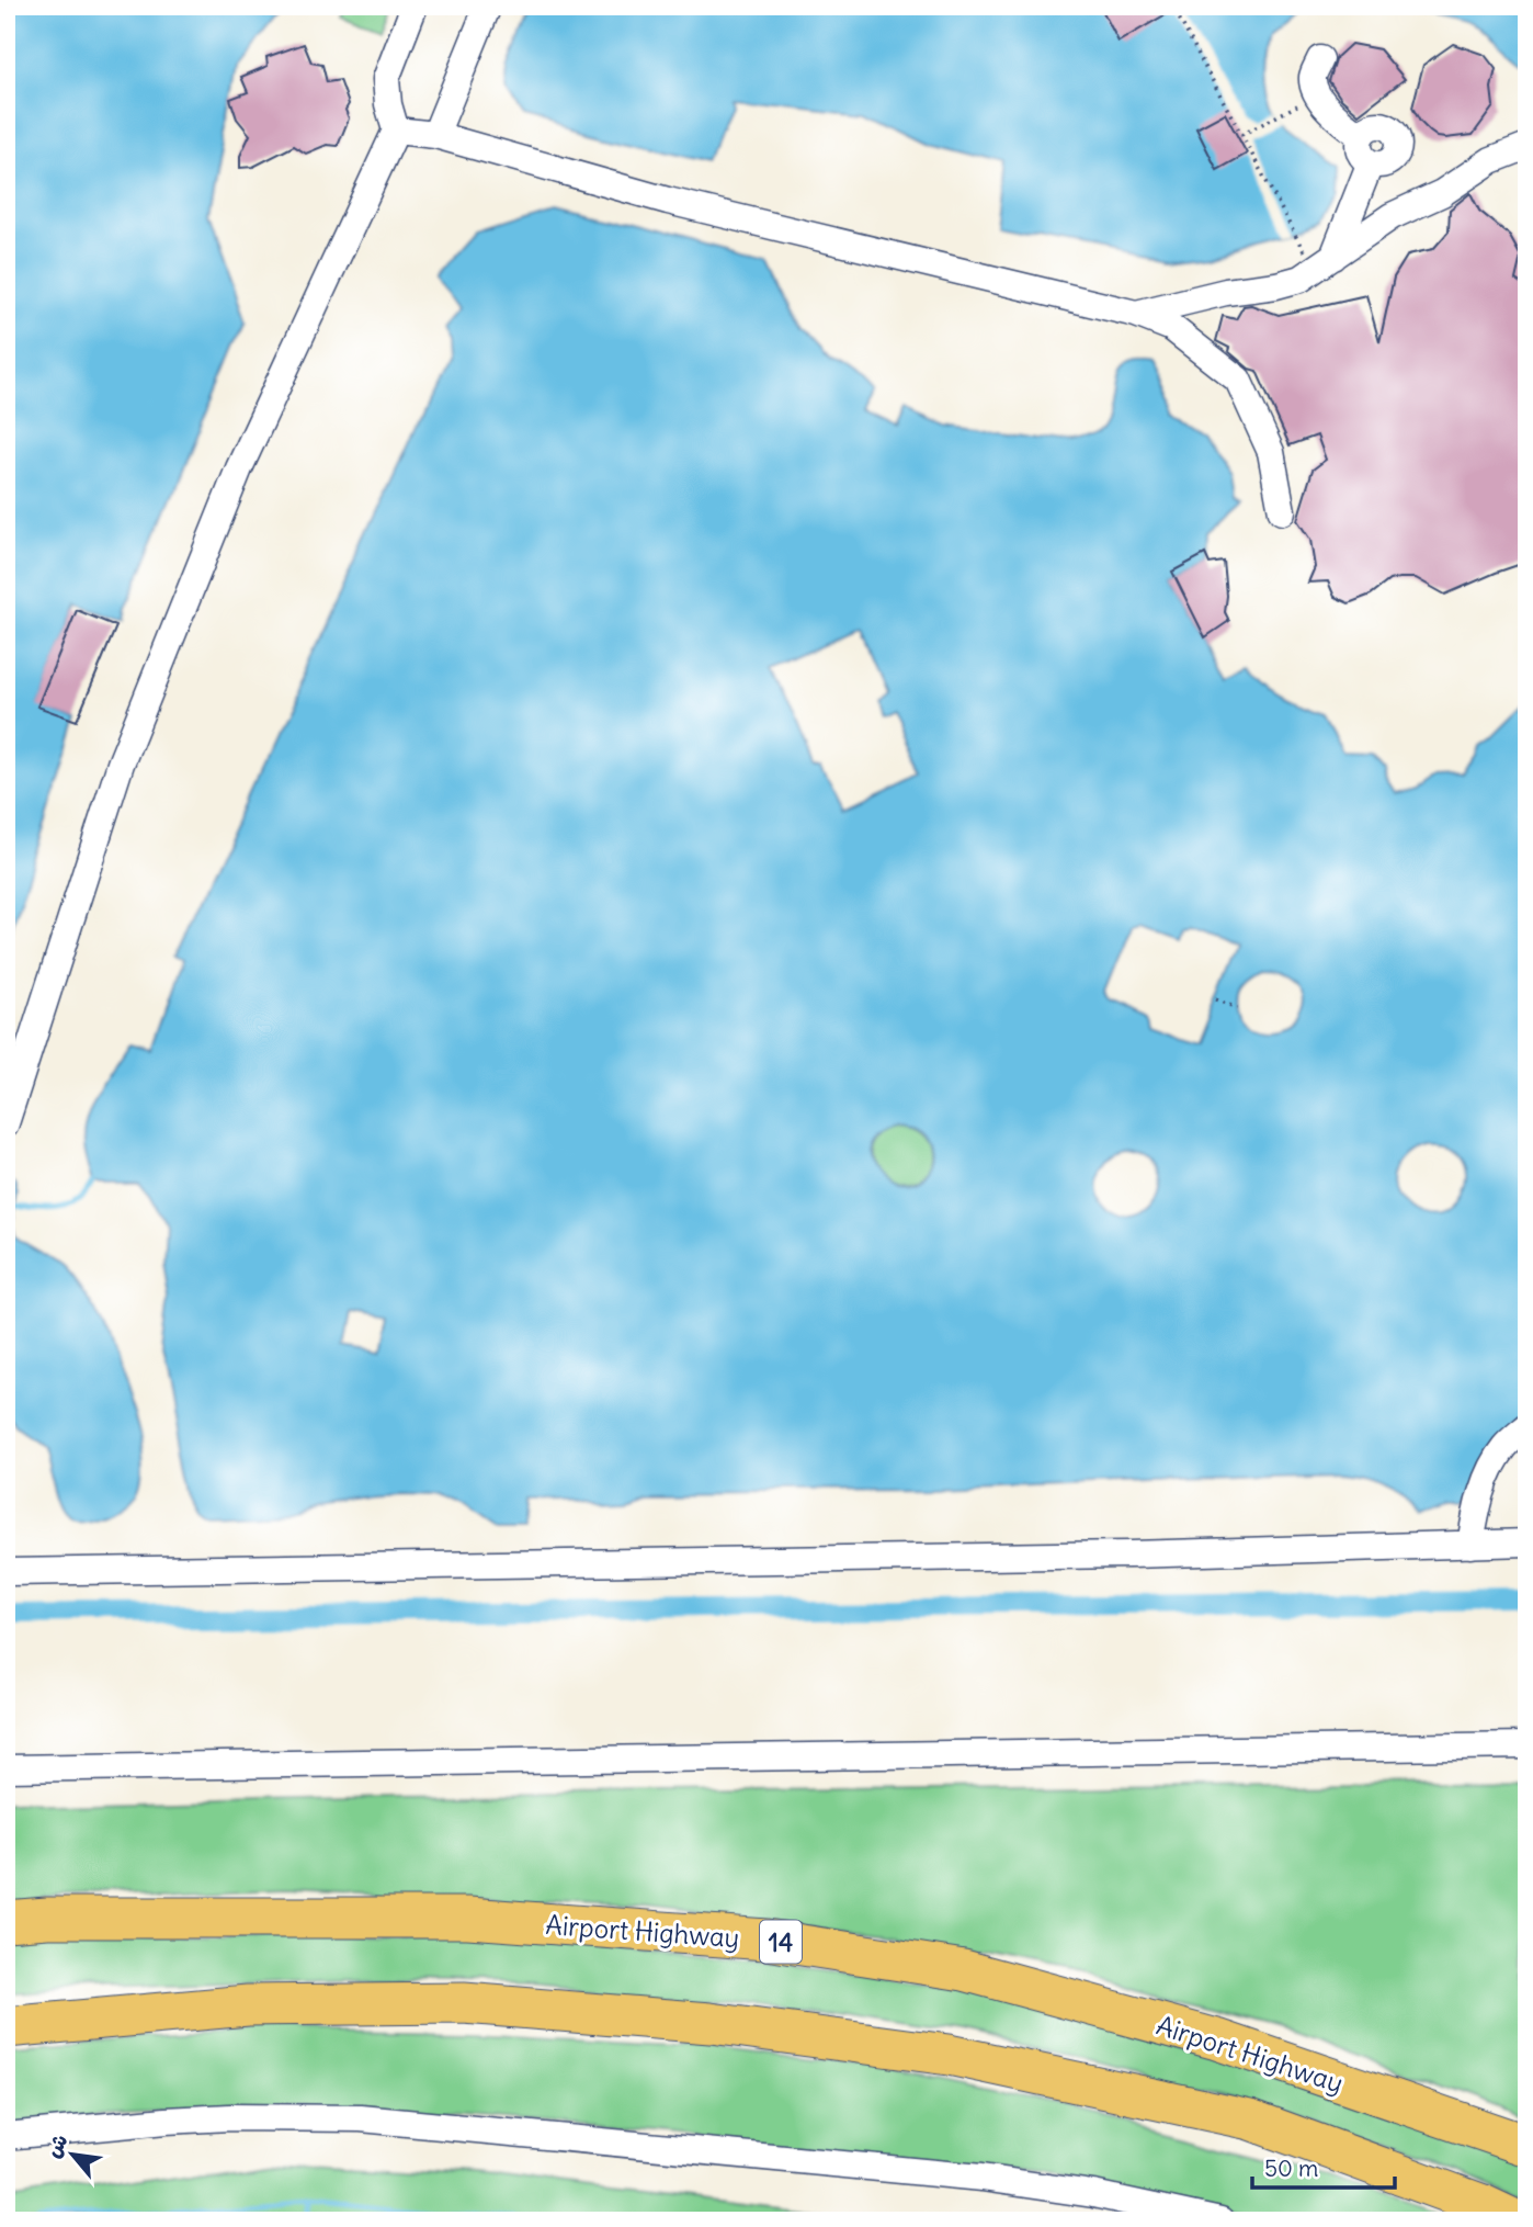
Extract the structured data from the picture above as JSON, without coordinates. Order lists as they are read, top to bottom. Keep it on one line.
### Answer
{"streets":{"highway":["Airport Highway","14"]},"scale_bar":"50 m","north":"top left"}
